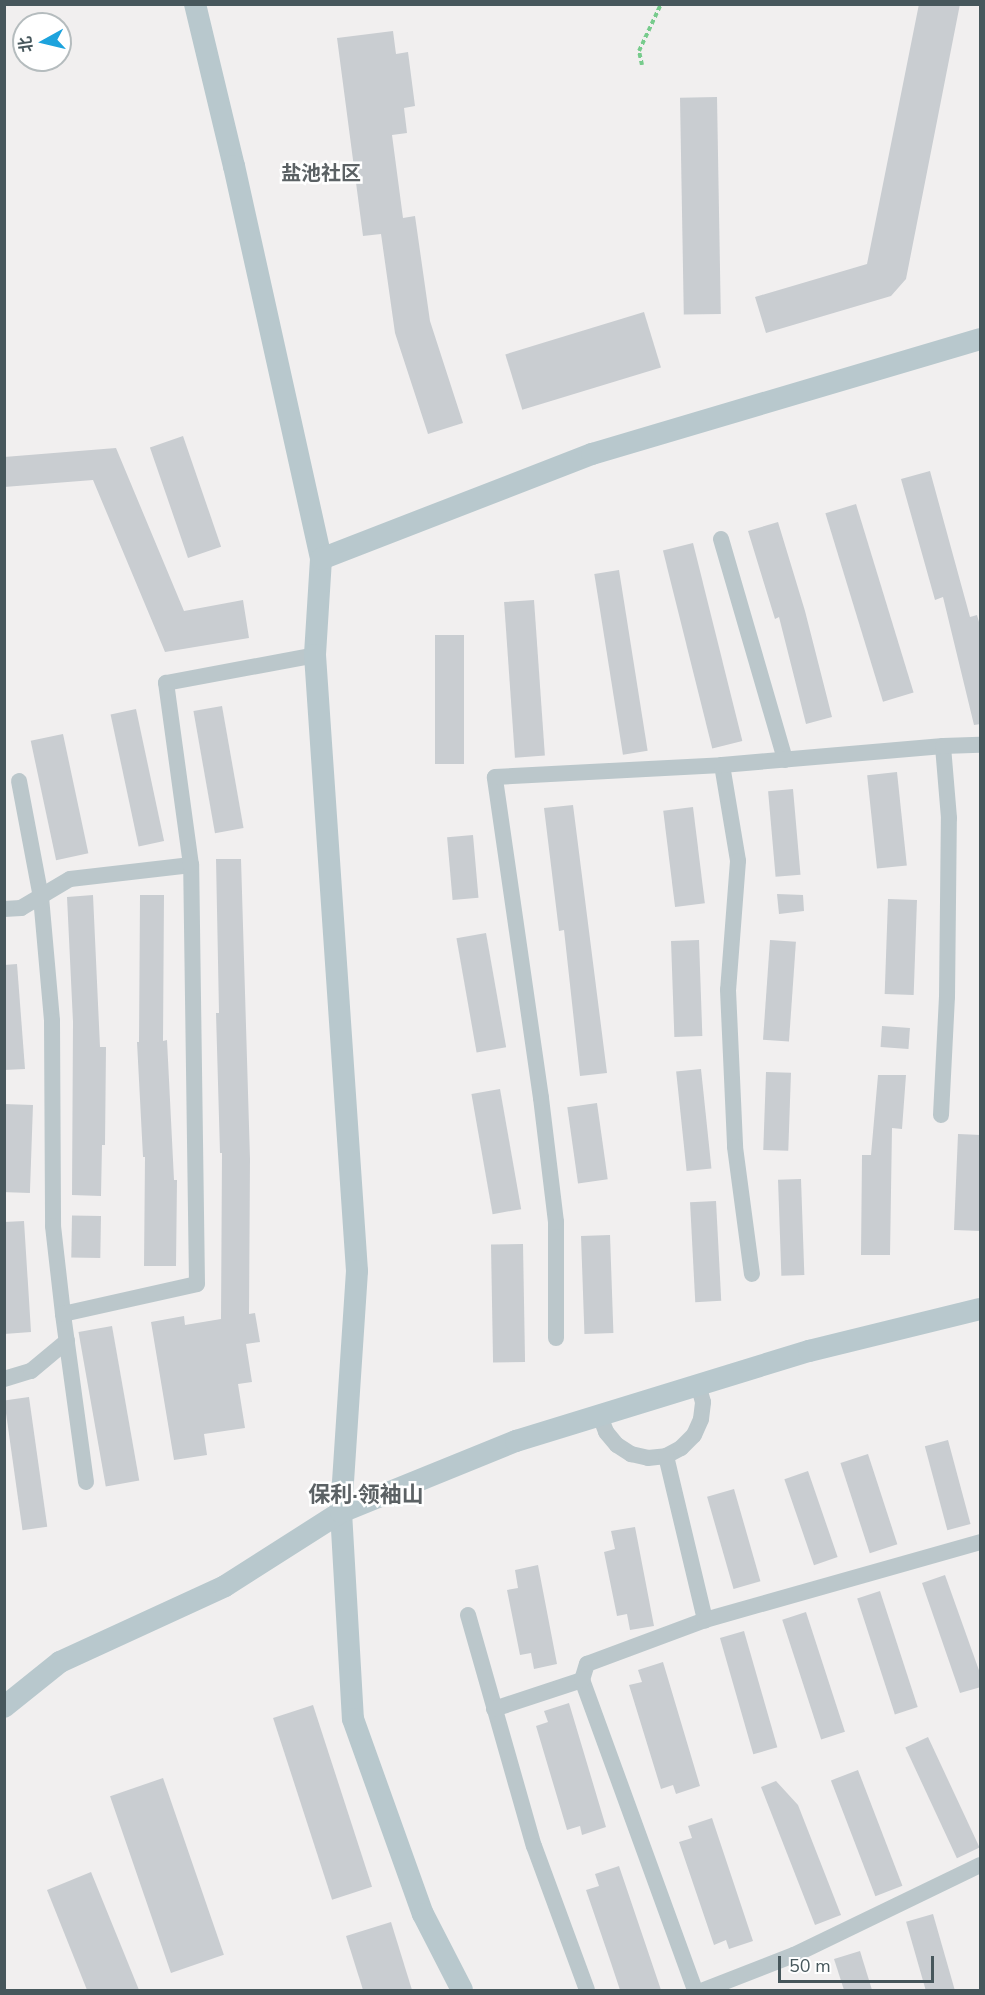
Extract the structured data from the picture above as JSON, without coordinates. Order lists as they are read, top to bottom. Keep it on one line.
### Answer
{"districts":["盐池社区","保利·领袖山"],"scale_bar":"50 m","north":"left"}
